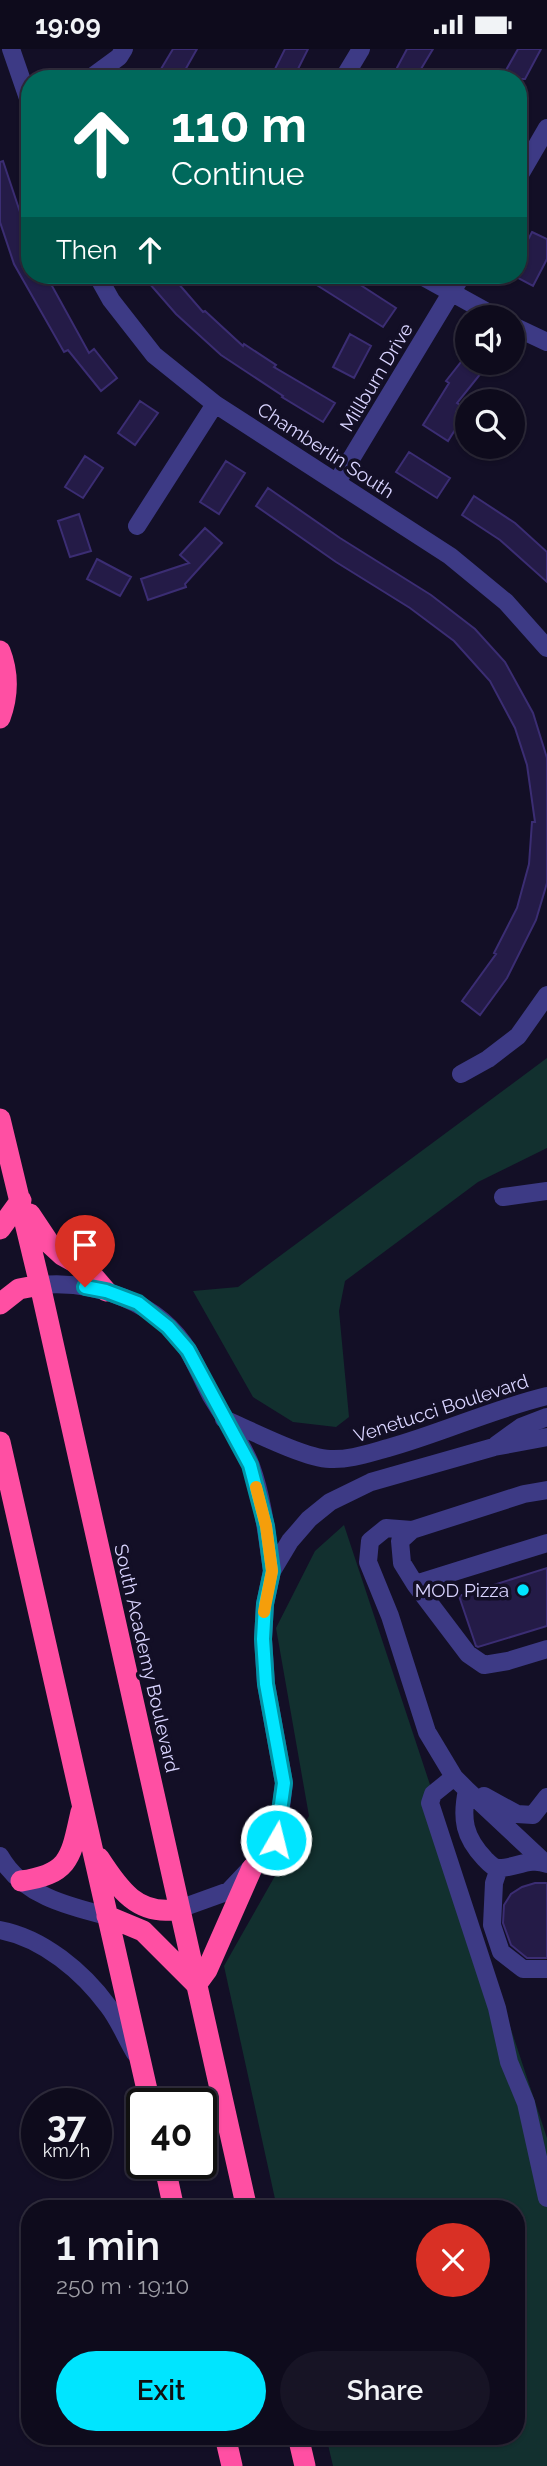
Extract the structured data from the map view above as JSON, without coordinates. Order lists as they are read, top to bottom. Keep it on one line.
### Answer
{"streets":{"highway":["South Academy Boulevard"],"street":["Millburn Drive","Chamberlin South","Venetucci Boulevard"]},"crossings":[["Millburn Drive","Chamberlin South"]],"places":["MOD Pizza"],"page":{"status":"19:09","turn":["110 m","Continue"],"then":"Then","speed":"37 km/h","limit":"40","heading":["1 min","250 m · 19:10"],"buttons":["Exit","Share"]}}
